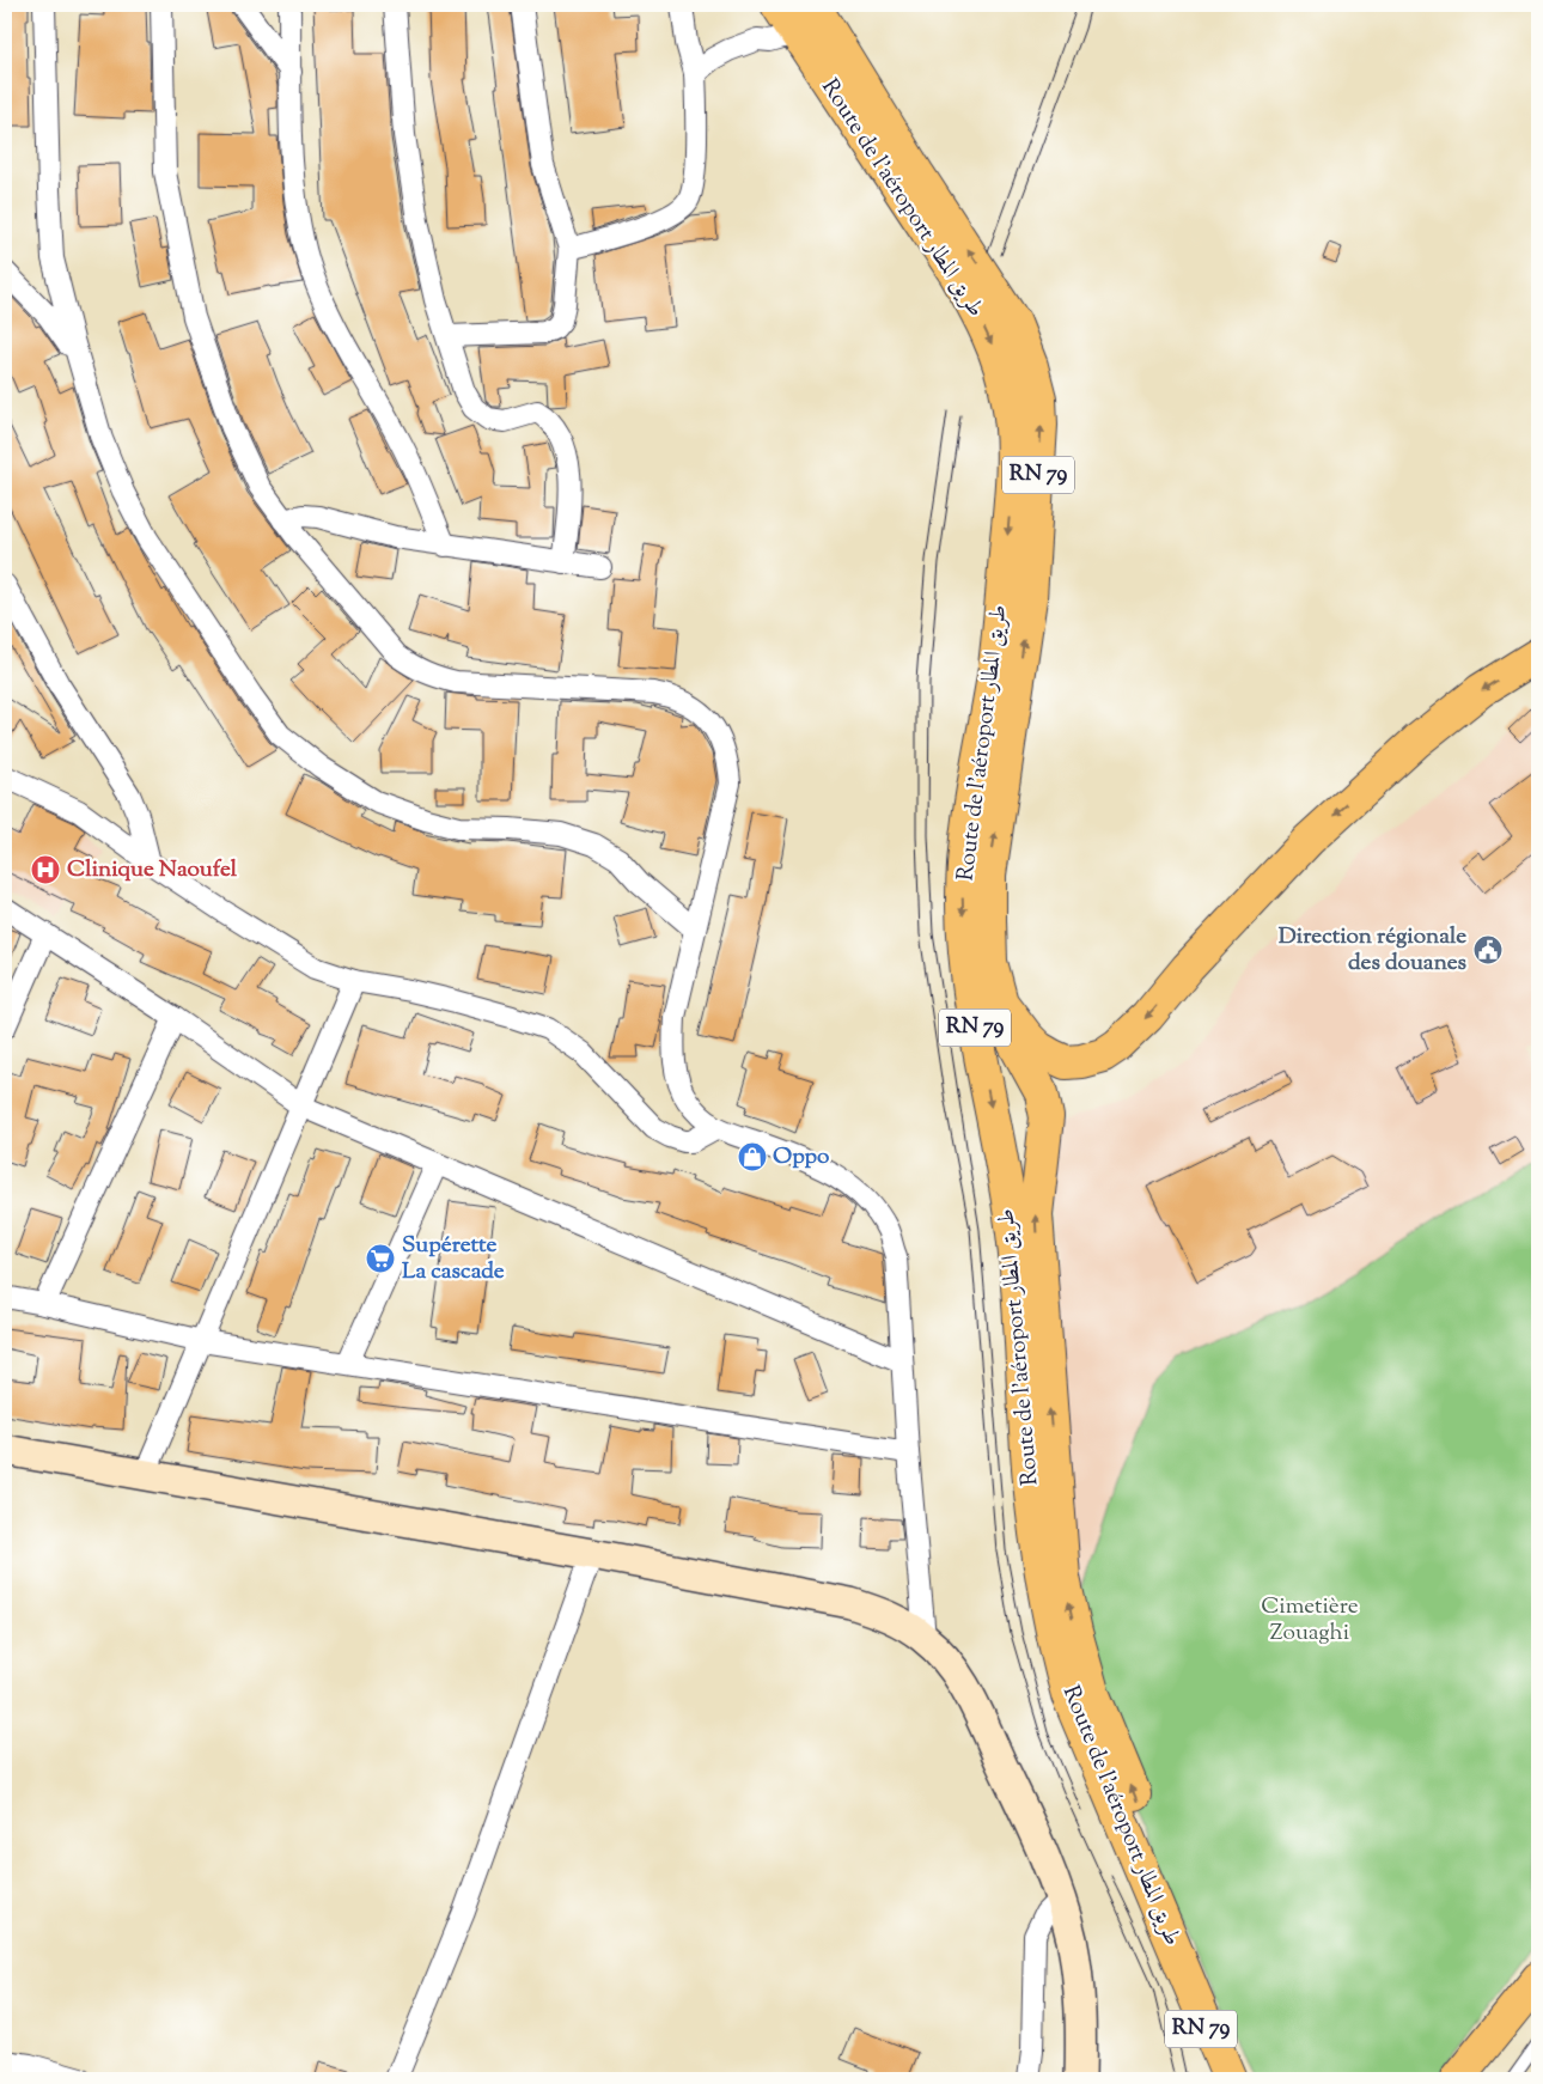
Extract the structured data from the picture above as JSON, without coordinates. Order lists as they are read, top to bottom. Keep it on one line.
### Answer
{"streets":{"highway":["Route de l'aéroport طريق المطار","RN 79"]},"crossings":[["Route de l'aéroport طريق المطار","RN 79"]],"parks":["Cimetière Zouaghi"],"places":{"hospital":["Clinique Naoufel"],"public building":["Direction régionale des douanes"],"shop":["Oppo"],"supermarket":["Supérette La cascade"]}}
